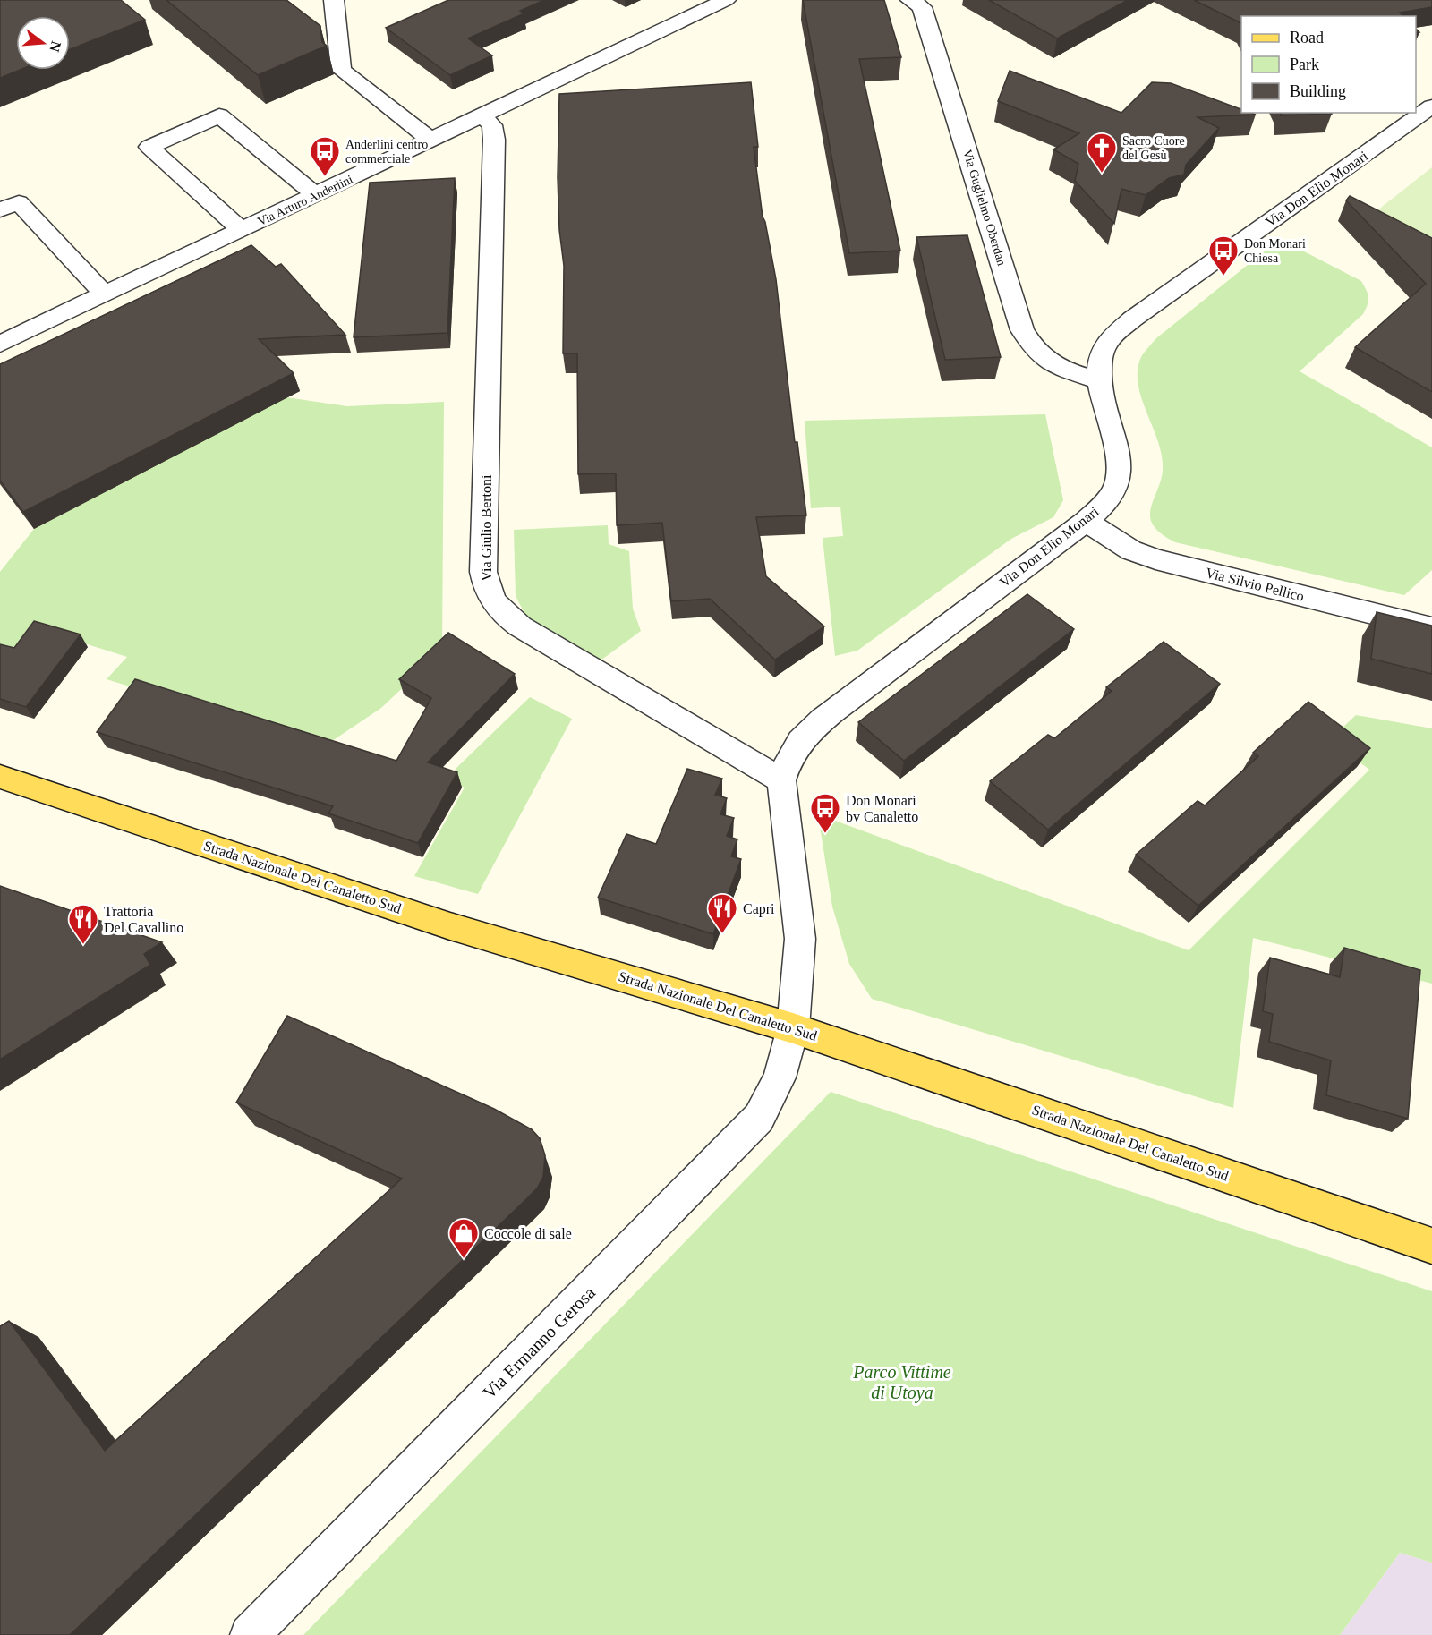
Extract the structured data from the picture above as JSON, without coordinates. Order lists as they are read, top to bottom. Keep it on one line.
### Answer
{"streets":{"main road":["Strada Nazionale Del Canaletto Sud"],"street":["Via Don Elio Monari","Via Arturo Anderlini","Via Guglielmo Oberdan","Via Giulio Bertoni","Via Silvio Pellico","Via Ermanno Gerosa"]},"crossings":[["Via Don Elio Monari","Via Guglielmo Oberdan"],["Via Don Elio Monari","Via Giulio Bertoni"],["Via Don Elio Monari","Via Silvio Pellico"],["Via Don Elio Monari","Strada Nazionale Del Canaletto Sud"],["Via Don Elio Monari","Via Ermanno Gerosa"],["Via Arturo Anderlini","Via Giulio Bertoni"],["Strada Nazionale Del Canaletto Sud","Via Ermanno Gerosa"]],"parks":["Parco Vittime di Utoya"],"places":{"church":["Sacro Cuore del Gesù"],"bus stop":["Anderlini centro commerciale","Don Monari Chiesa","Don Monari bv Canaletto"],"restaurant":["Capri","Trattoria Del Cavallino"],"shop":["Coccole di sale"]},"legend":["Road","Park","Building"],"north":"right"}
